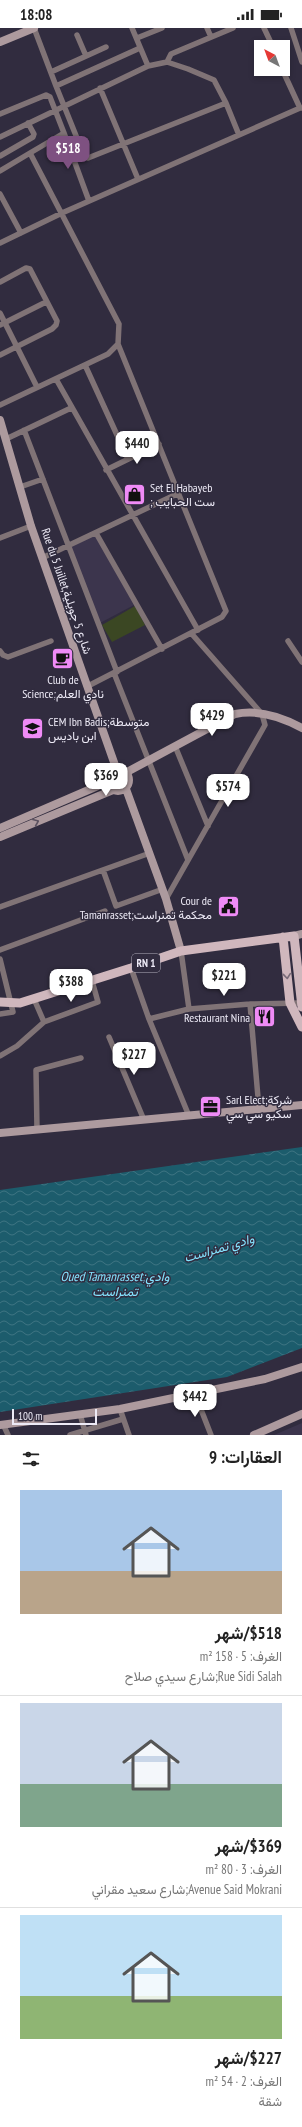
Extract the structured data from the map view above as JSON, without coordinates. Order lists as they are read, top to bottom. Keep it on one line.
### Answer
{"streets":{"main road":["RN 1"],"street":["Rue du 5 Juillet,شارع 5 جويلية"]},"water":["وادي تمنراست","Oued Tamanrasset;وادي تمنراست"],"places":{"shop":["Set El Habayeb ; ست الحبايب"],"cafe":["Club de Science;نادي العلم"],"school or university":["CEM Ibn Badis;متوسطة ابن باديس"],"public building":["Cour de Tamanrasset;محكمة تمنراست"],"restaurant":["Restaurant Nina"],"office":["Sarl Elect;شركة سكيو سي سي"]},"scale_bar":"100 m","north":"top left","page":{"status":"18:08","price":["$518","$440","$429","$369","$574","$221","$388","$227","$442"],"scale":"100 m","heading":"العقارات: 9","list":[{"name":"$518/شهر","note":"الغرف: 5 · 158 m² · Rue Sidi Salah;شارع سيدي صلاح"},{"name":"$369/شهر","note":"الغرف: 3 · 80 m² · Avenue Said Mokrani;شارع سعيد مقراني"},{"name":"$227/شهر","note":"الغرف: 2 · 54 m² · شقة"}]}}
